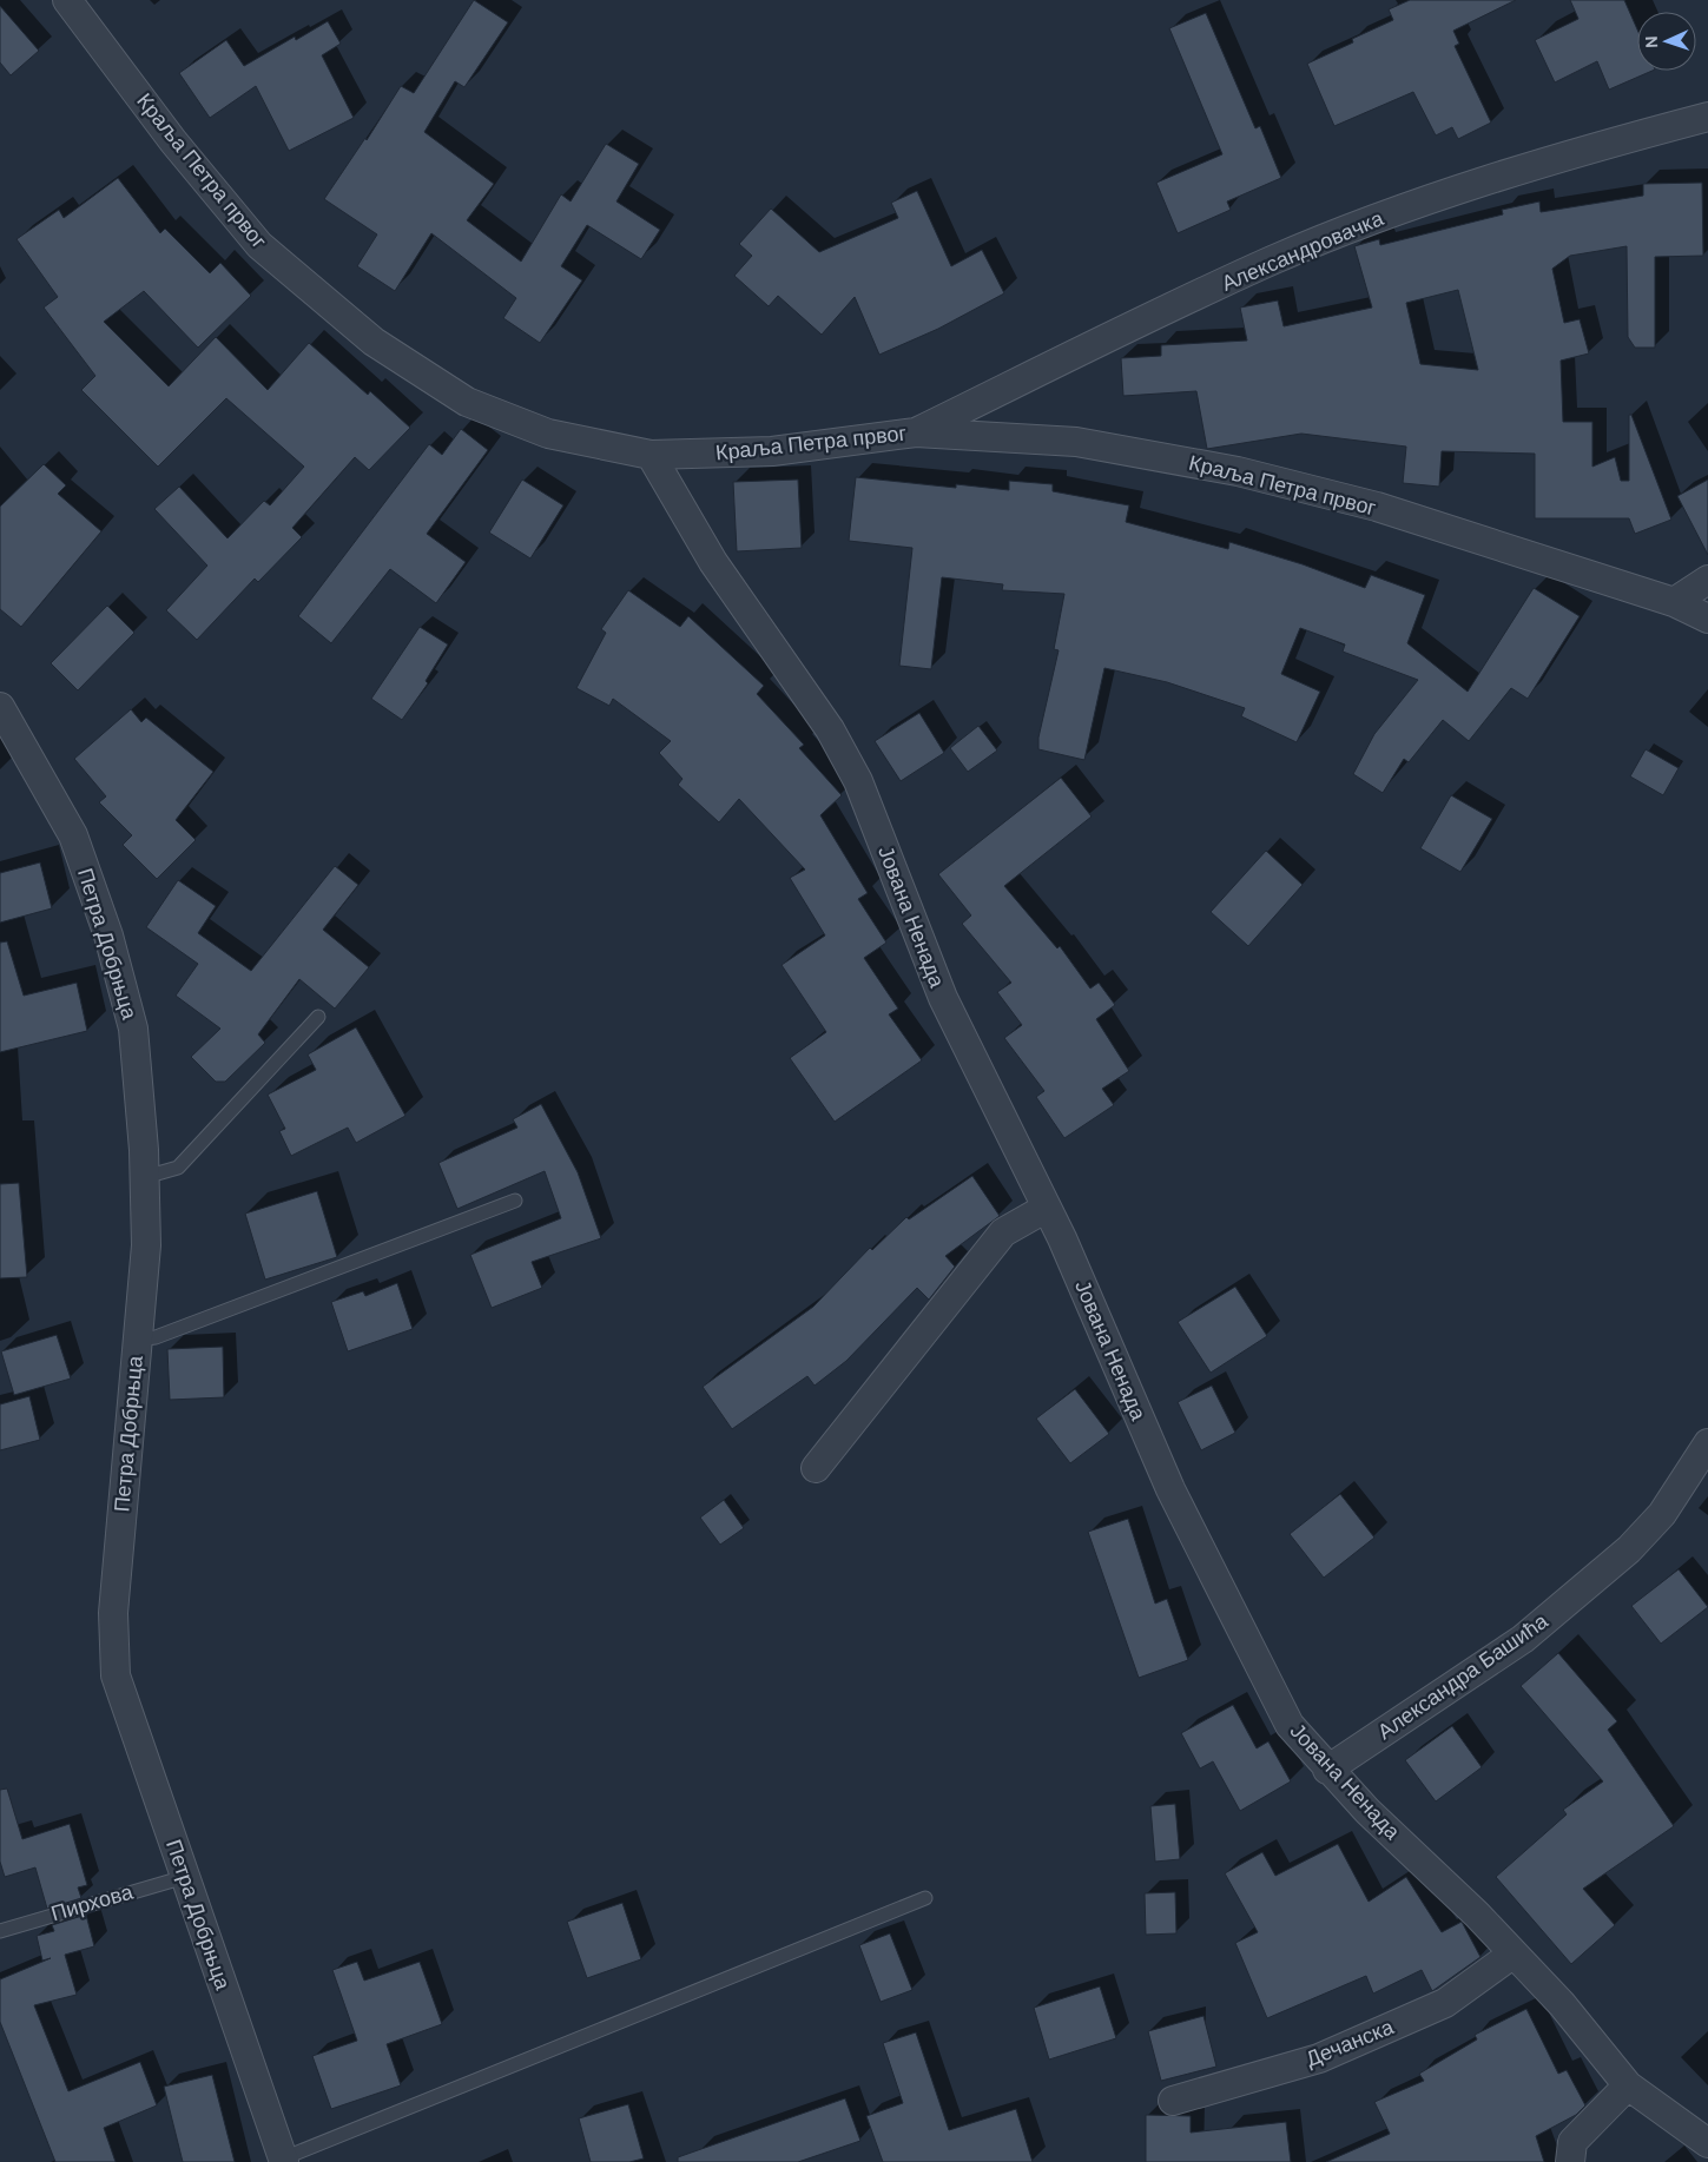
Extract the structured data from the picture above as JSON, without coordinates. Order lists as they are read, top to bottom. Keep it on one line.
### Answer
{"streets":{"street":["Краља Петра првог","Александровачка","Јована Ненада","Петра Добрњца","Александра Башића","Дечанска"],"lane":["Пирхова"]},"crossings":[["Краља Петра првог","Александровачка"],["Краља Петра првог","Јована Ненада"],["Јована Ненада","Александра Башића"],["Јована Ненада","Дечанска"],["Петра Добрњца","Пирхова"]],"north":"left"}
